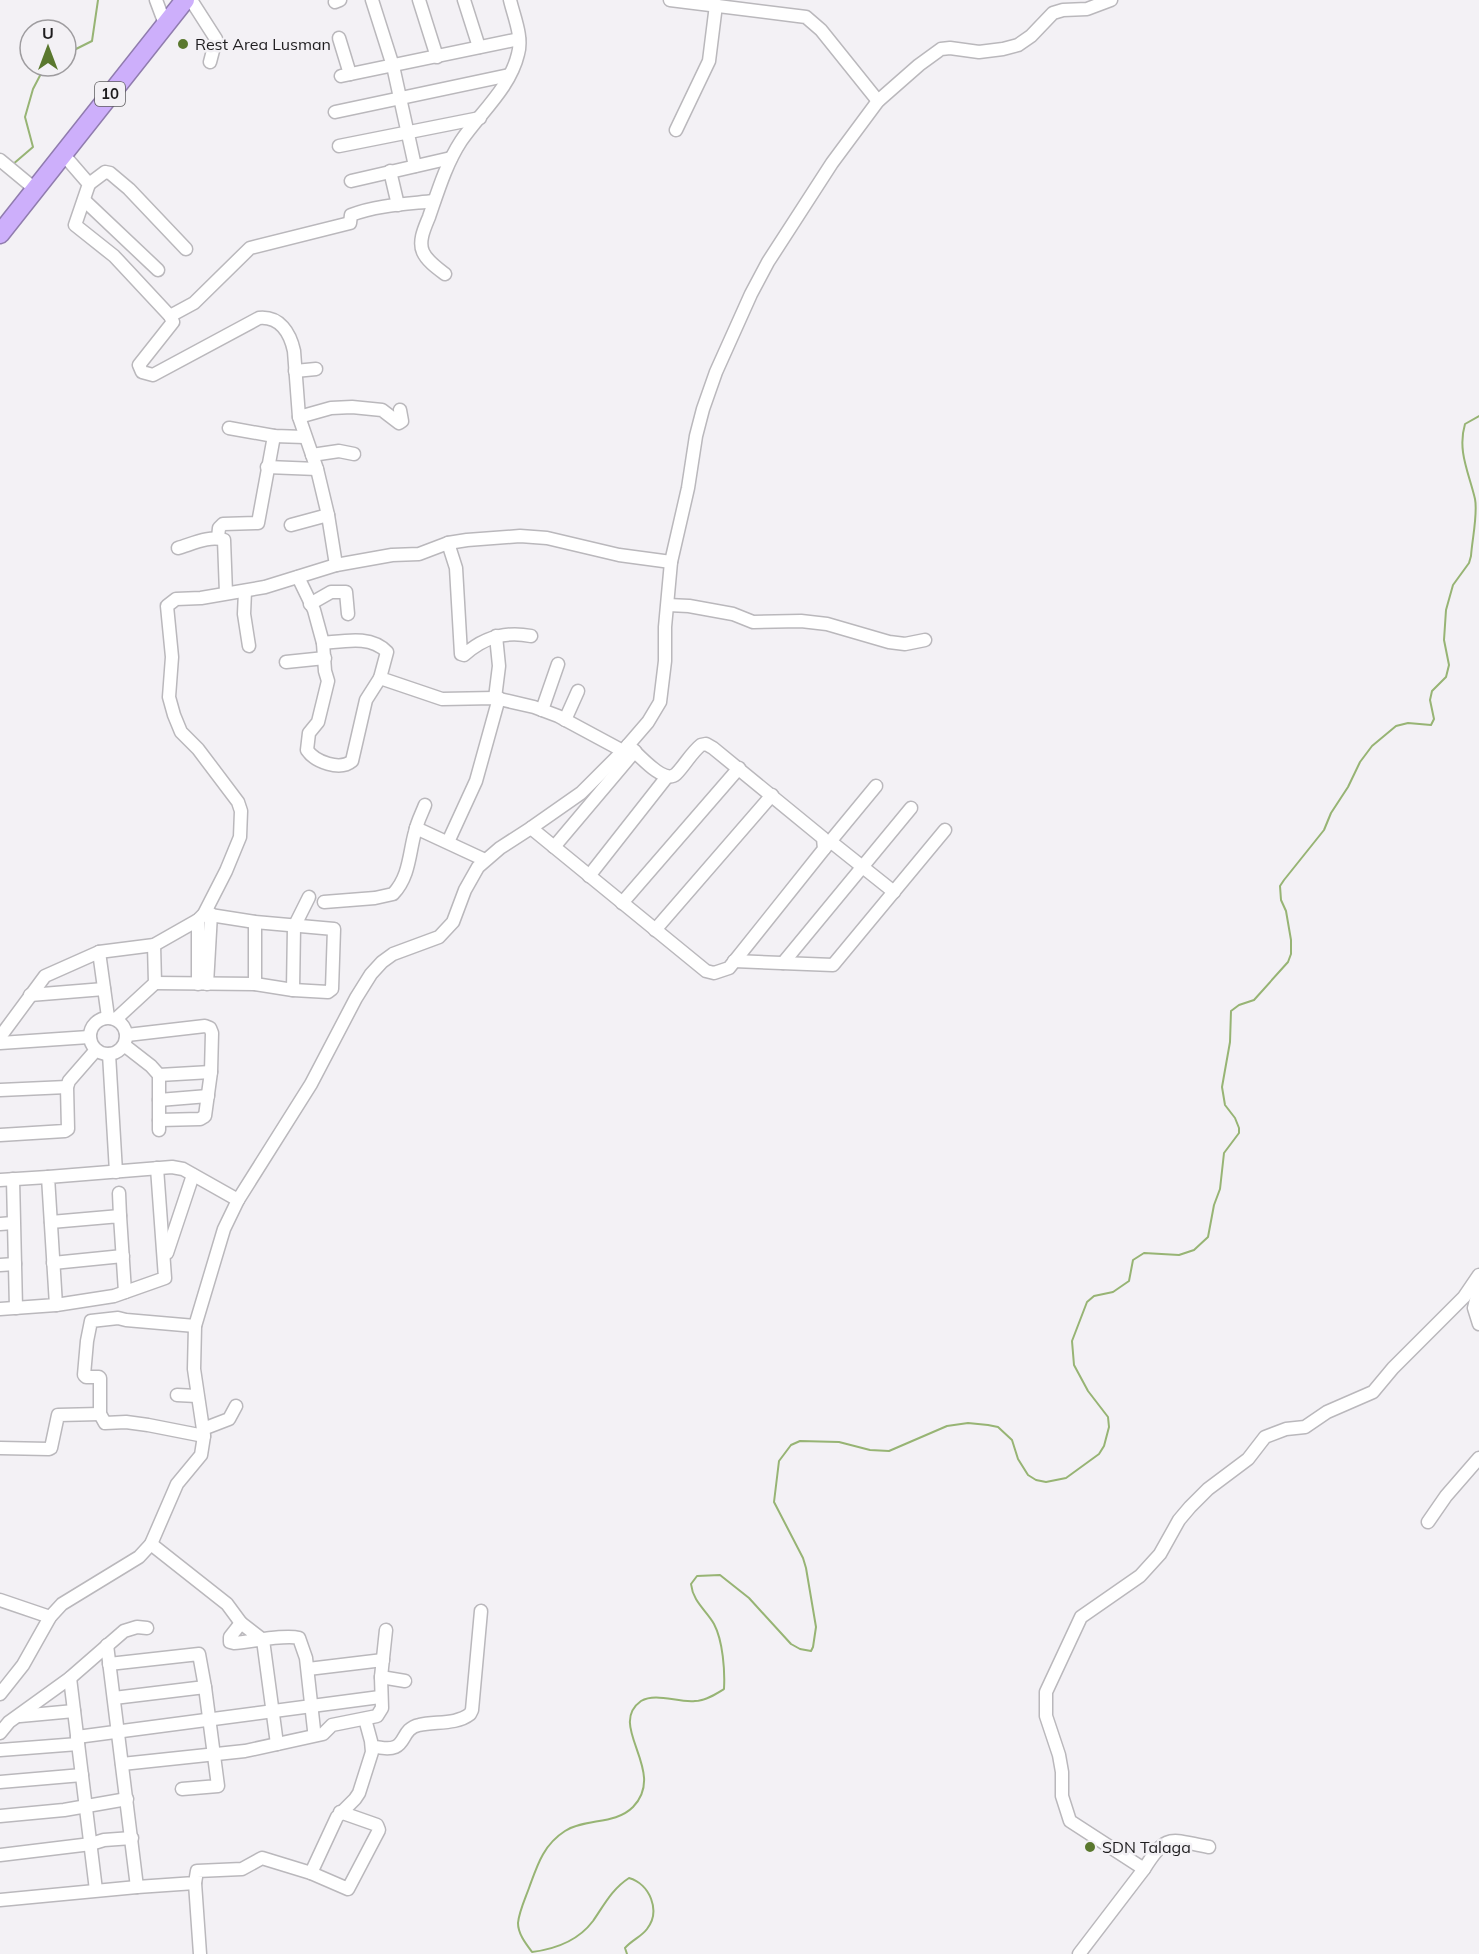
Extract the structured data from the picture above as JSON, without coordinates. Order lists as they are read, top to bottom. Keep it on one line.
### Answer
{"streets":{"highway":["10"]},"places":["Rest Area Lusman","SDN Talaga"],"north":"top"}
